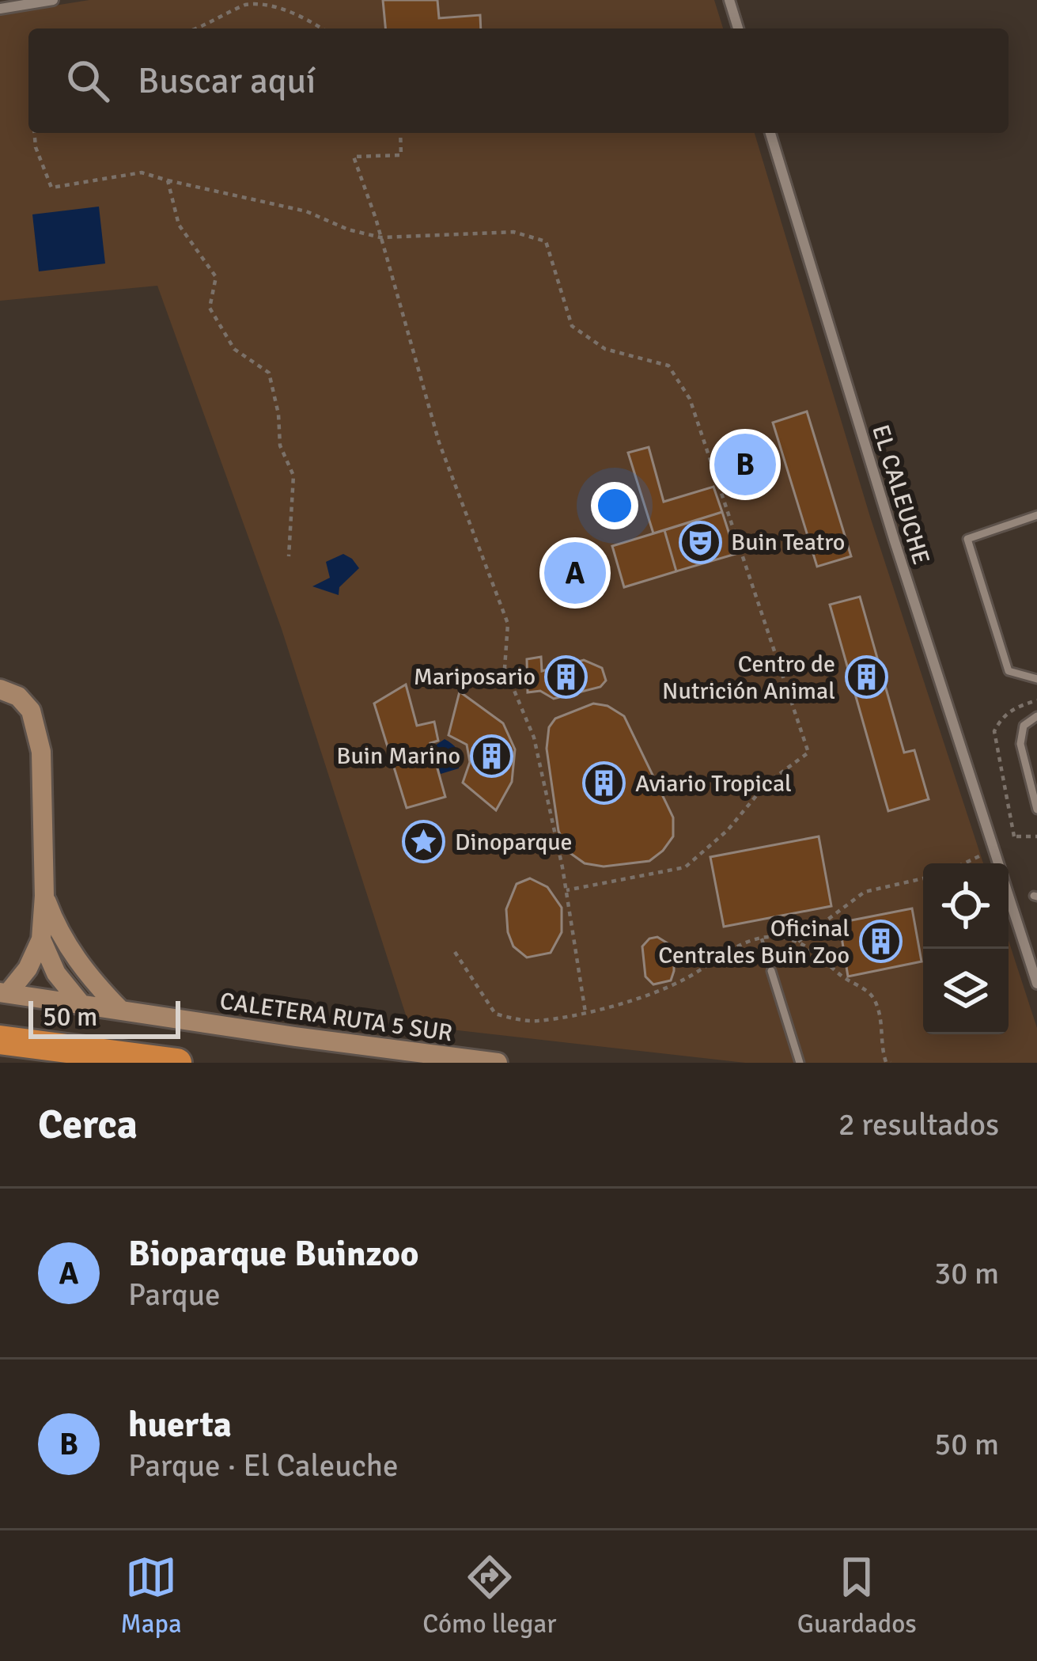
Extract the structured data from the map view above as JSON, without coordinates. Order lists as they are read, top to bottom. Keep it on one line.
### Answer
{"streets":{"main road":["CALETERA RUTA 5 SUR"],"street":["EL CALEUCHE"]},"places":{"theatre":["Buin Teatro"],"building":["Mariposario","Centro de Nutrición Animal","Buin Marino","Aviario Tropical","Oficinal Centrales Buin Zoo"],"place":["Dinoparque"]},"scale_bar":"50 m","page":{"search":"Buscar aquí","pins":["B","A"],"scale":"50 m","heading":["Cerca","2 resultados"],"list":[{"mark":"A","name":"Bioparque Buinzoo","note":"Parque","value":"30 m"},{"mark":"B","name":"huerta","note":"Parque · El Caleuche","value":"50 m"}],"nav":["Mapa","Cómo llegar","Guardados"]}}
